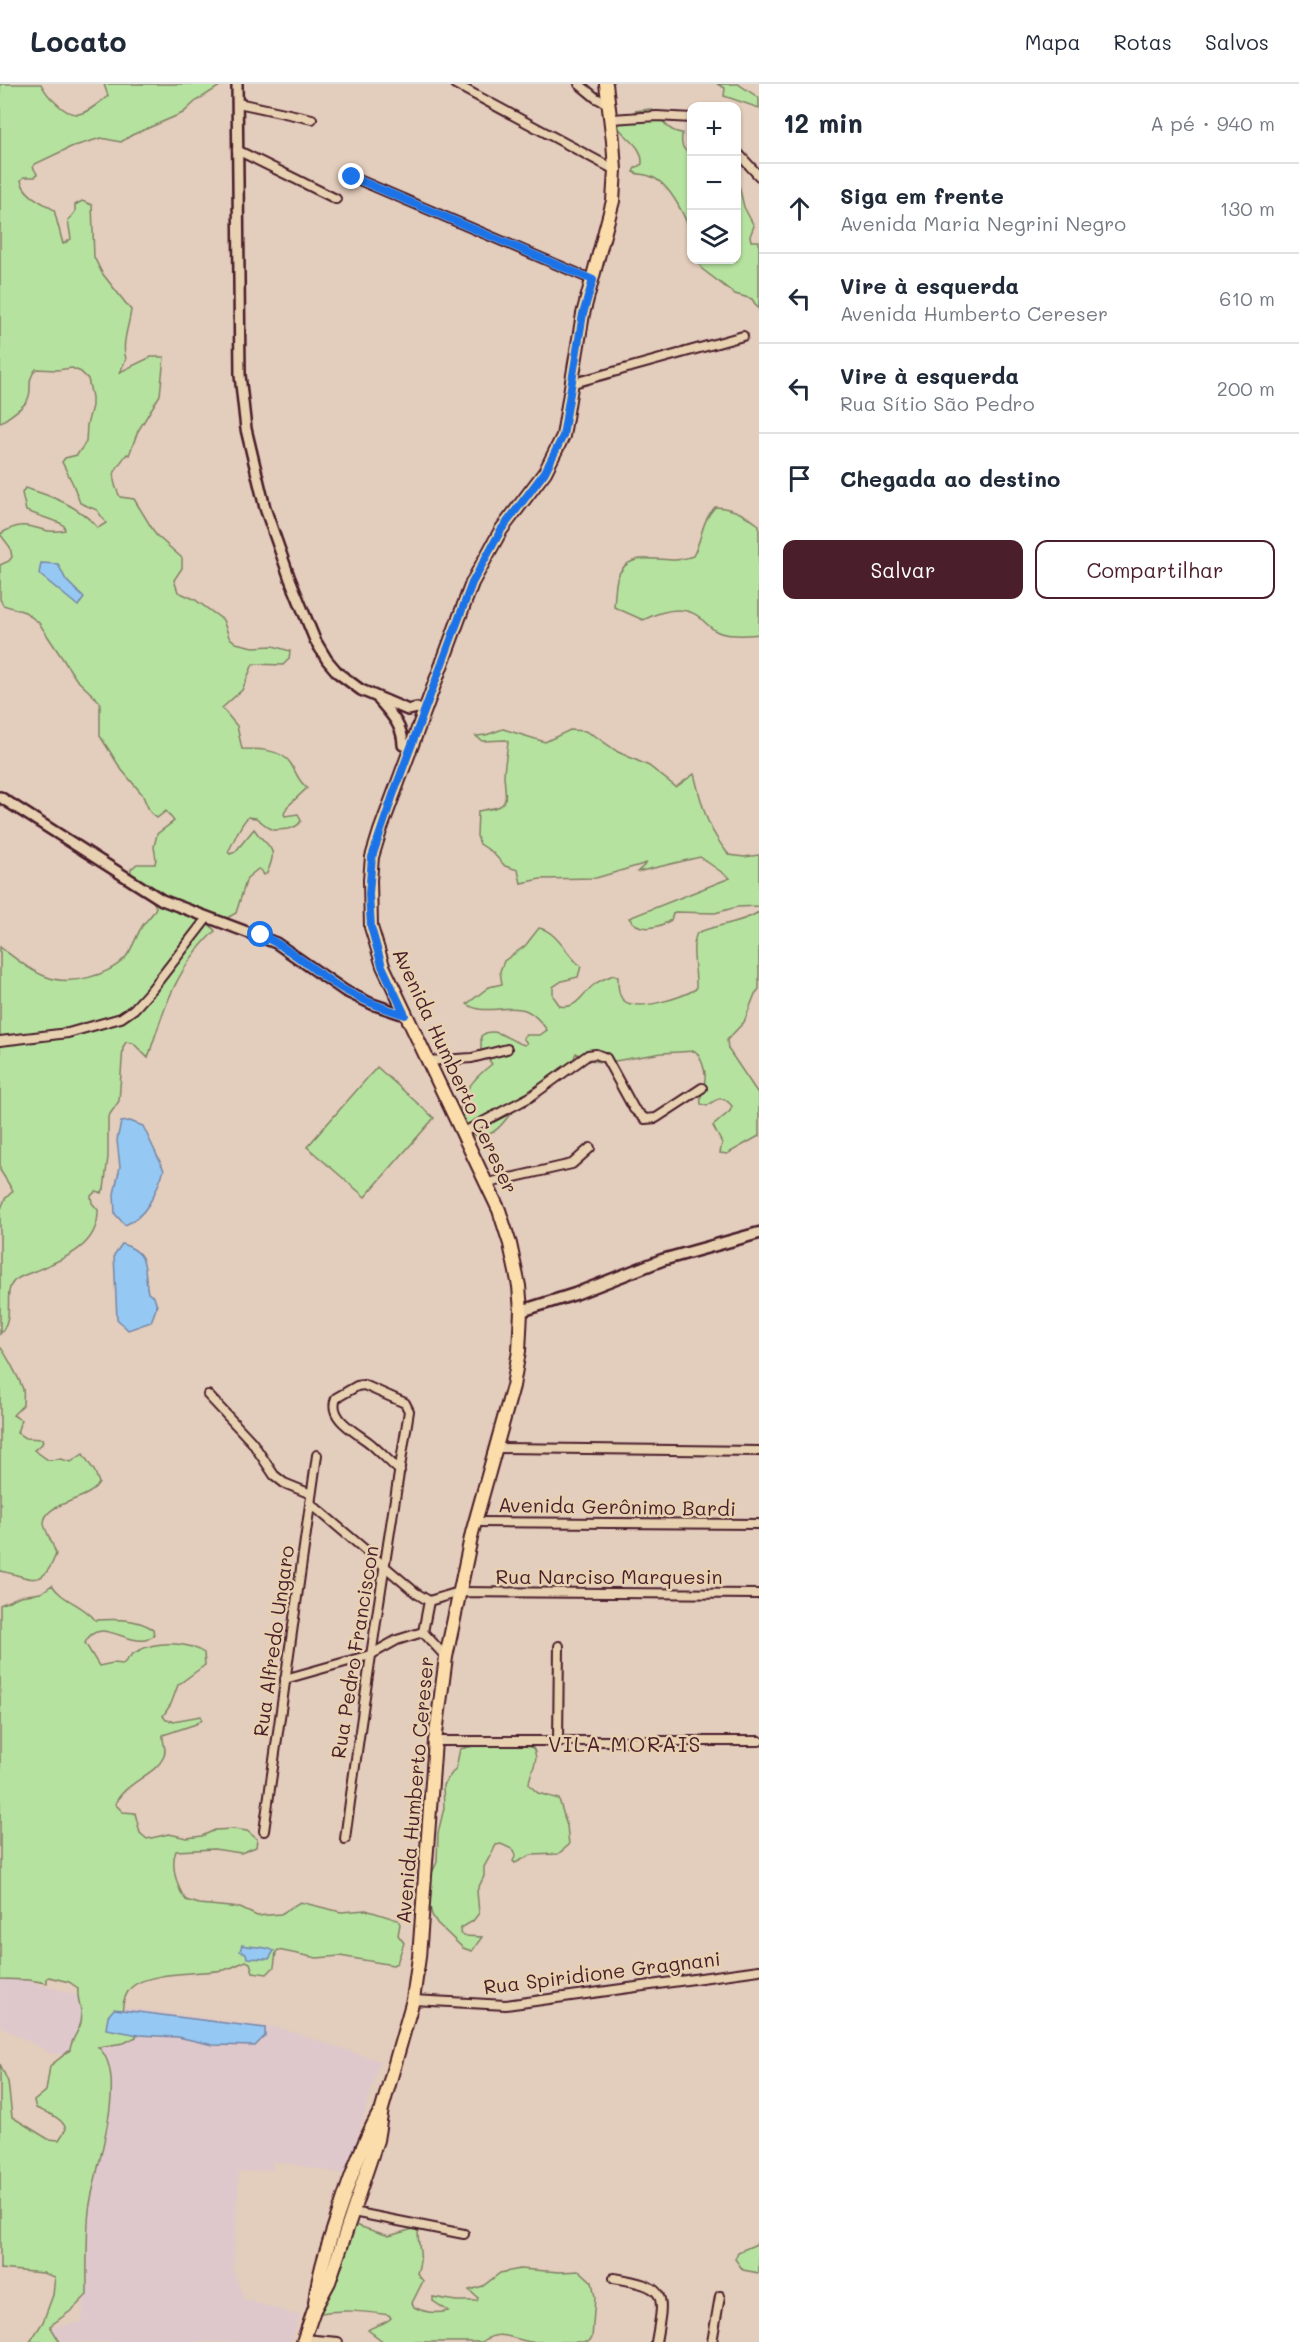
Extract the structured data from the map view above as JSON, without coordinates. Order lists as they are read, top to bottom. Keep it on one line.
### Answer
{"streets":{"main road":["Avenida Humberto Cereser"],"street":["Avenida Gerônimo Bardi","Rua Narciso Marquesin","Rua Alfredo Ungaro","Rua Pedro Franciscon","Rua Spiridione Gragnani"]},"crossings":[["Avenida Humberto Cereser","Avenida Gerônimo Bardi"],["Avenida Humberto Cereser","Rua Narciso Marquesin"],["Avenida Humberto Cereser","Rua Spiridione Gragnani"]],"districts":["VILA MORAIS"],"page":{"header":"Locato","nav":["Mapa","Rotas","Salvos"],"heading":["12 min","A pé · 940 m"],"map_buttons":["+","−"],"list":[["Siga em frente","Avenida Maria Negrini Negro","130 m"],["Vire à esquerda","Avenida Humberto Cereser","610 m"],["Vire à esquerda","Rua Sítio São Pedro","200 m"],"Chegada ao destino"],"buttons":["Salvar","Compartilhar"]}}
